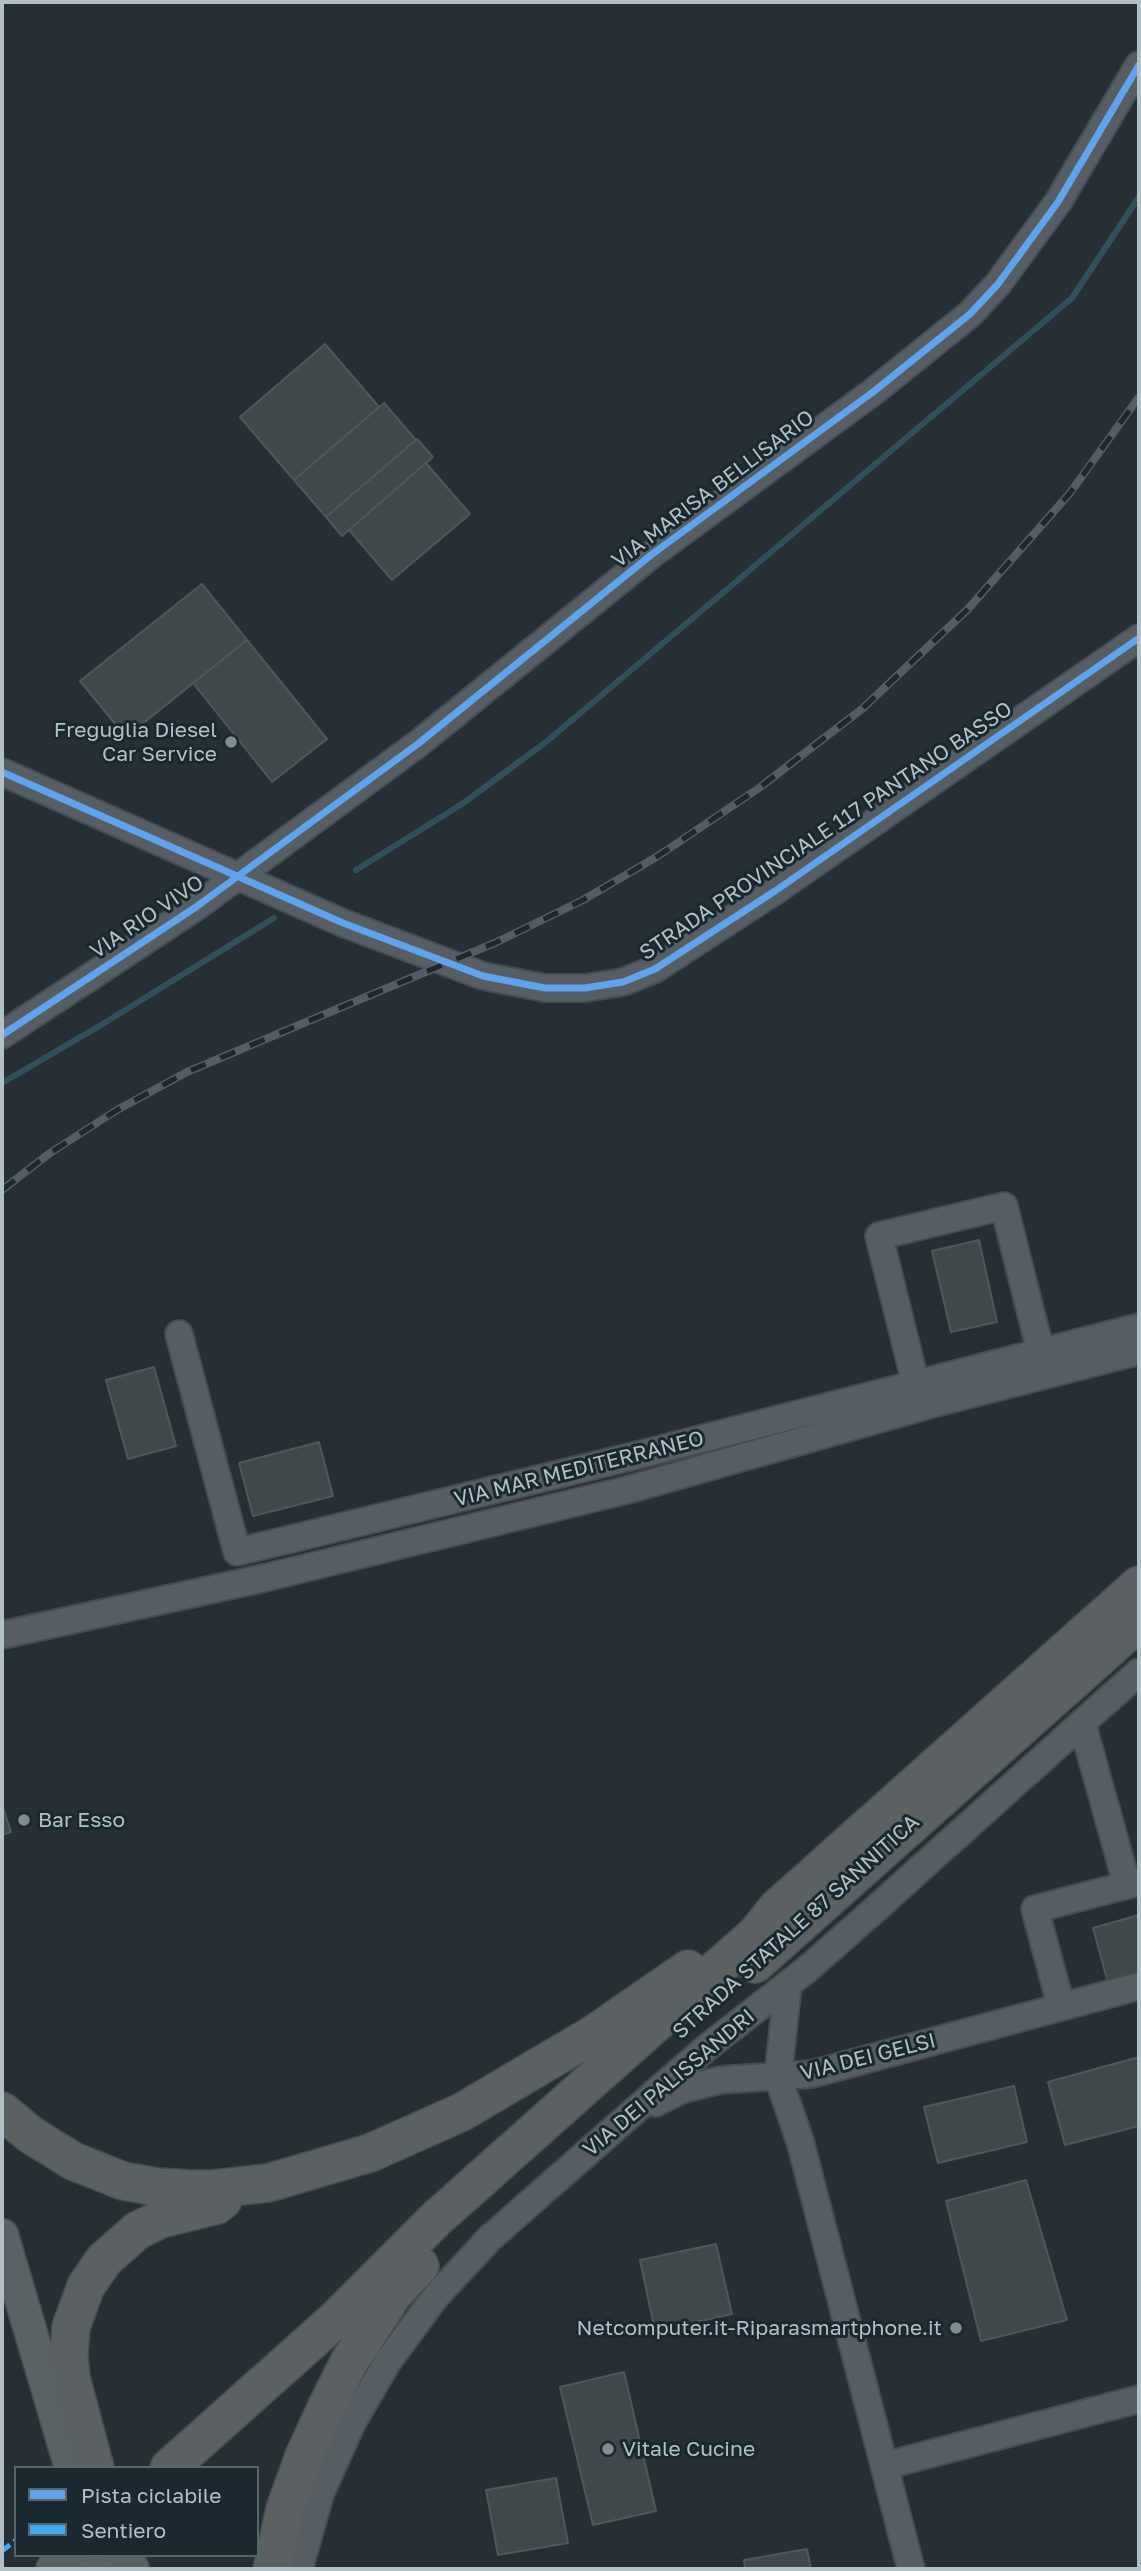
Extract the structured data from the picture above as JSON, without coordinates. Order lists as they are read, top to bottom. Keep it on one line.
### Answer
{"streets":{"highway":["STRADA STATALE 87 SANNITICA"],"street":["VIA MARISA BELLISARIO","STRADA PROVINCIALE 117 PANTANO BASSO","VIA RIO VIVO","VIA MAR MEDITERRANEO","VIA DEI GELSI","VIA DEI PALISSANDRI"]},"crossings":[["VIA MARISA BELLISARIO","STRADA PROVINCIALE 117 PANTANO BASSO"],["VIA MARISA BELLISARIO","VIA RIO VIVO"],["STRADA PROVINCIALE 117 PANTANO BASSO","VIA RIO VIVO"],["VIA DEI GELSI","VIA DEI PALISSANDRI"]],"places":["Freguglia Diesel Car Service","Bar Esso","Netcomputer.it-Riparasmartphone.it","Vitale Cucine"],"legend":["Pista ciclabile","Sentiero"]}
